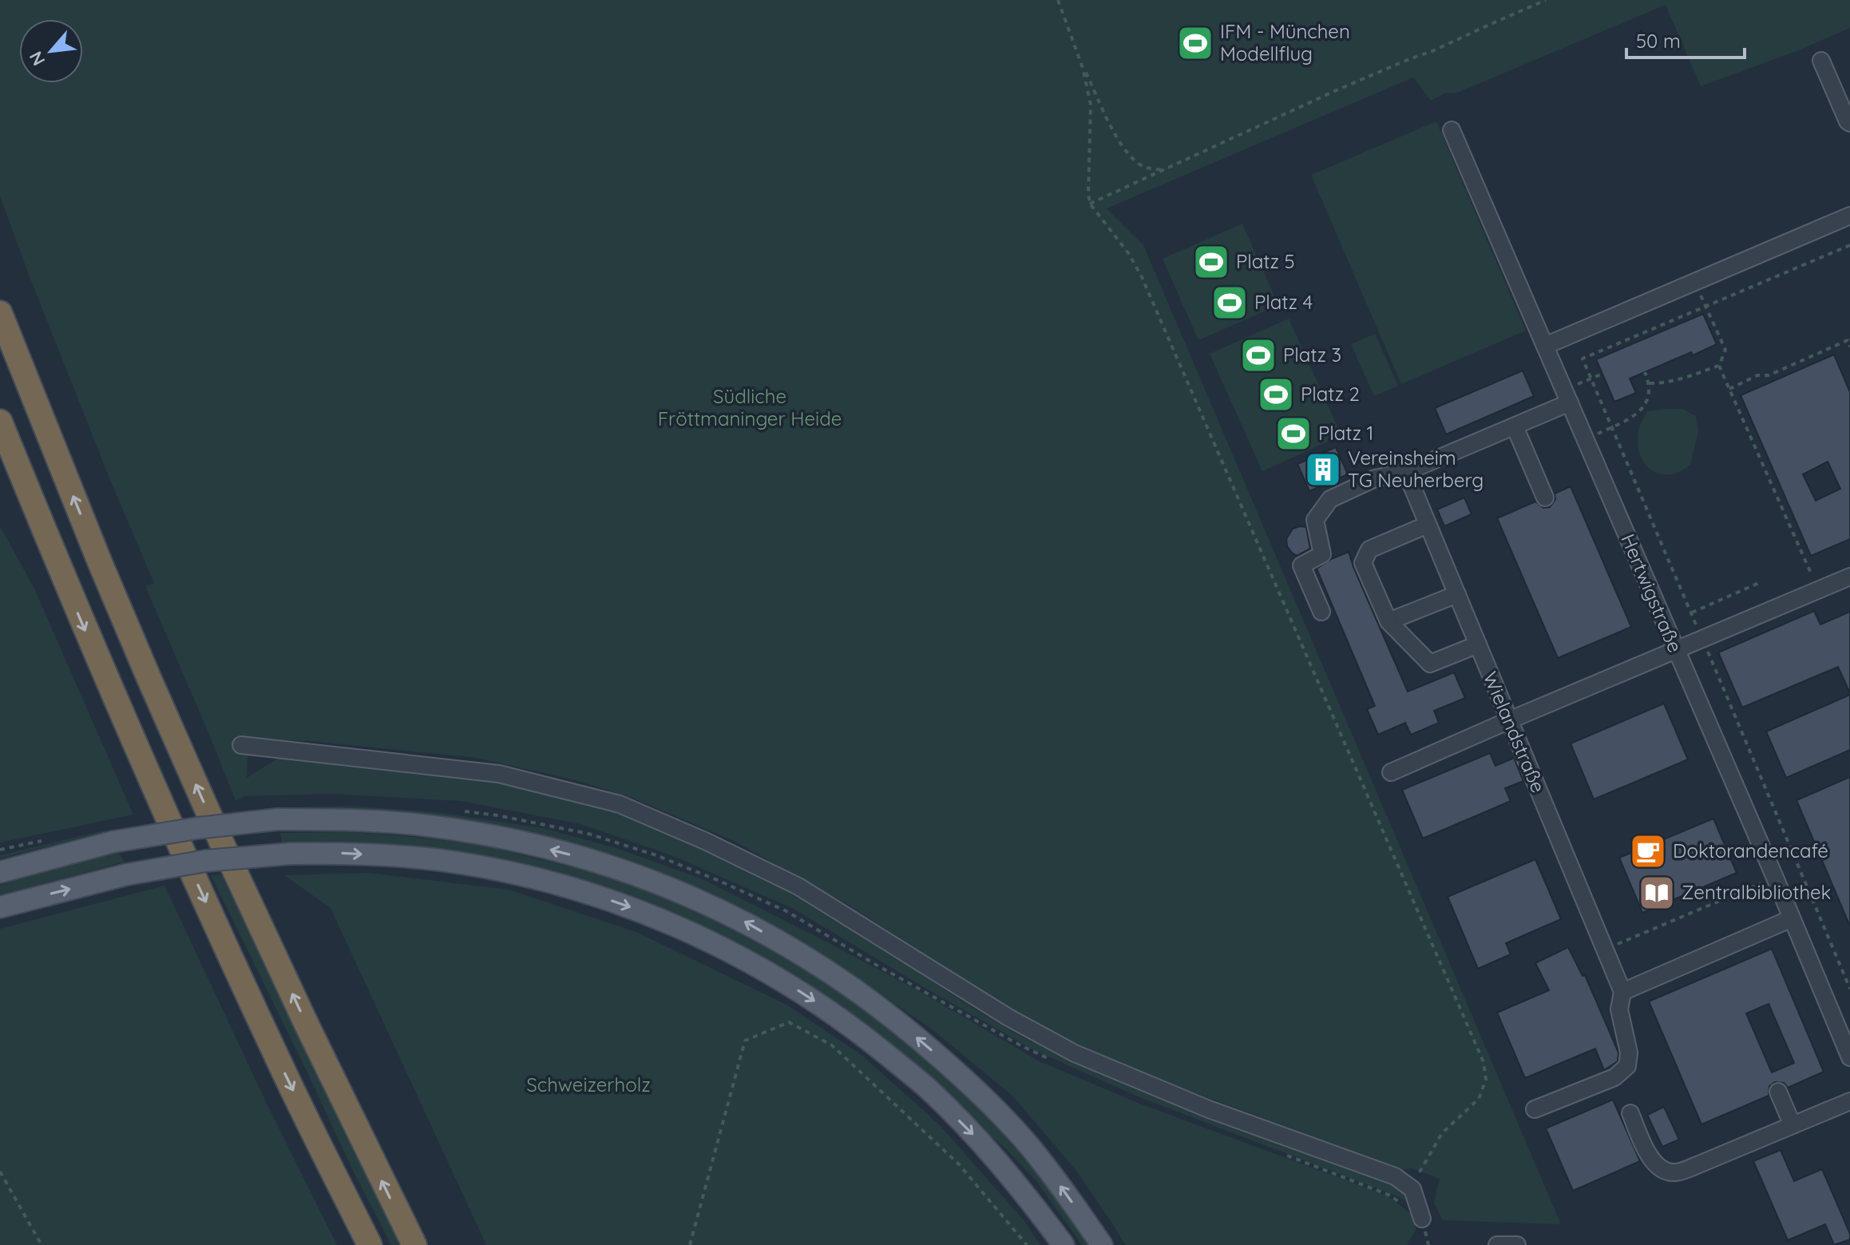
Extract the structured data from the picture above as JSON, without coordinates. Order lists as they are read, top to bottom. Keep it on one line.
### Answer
{"streets":{"street":["Hertwigstraße","Wielandstraße"]},"parks":["Südliche Fröttmaninger Heide","Schweizerholz"],"places":{"sports":["IFM - München Modellflug","Platz 5","Platz 4","Platz 3","Platz 2","Platz 1"],"building":["Vereinsheim TG Neuherberg"],"cafe":["Doktorandencafé"],"library":["Zentralbibliothek"]},"scale_bar":"50 m","north":"bottom left"}
